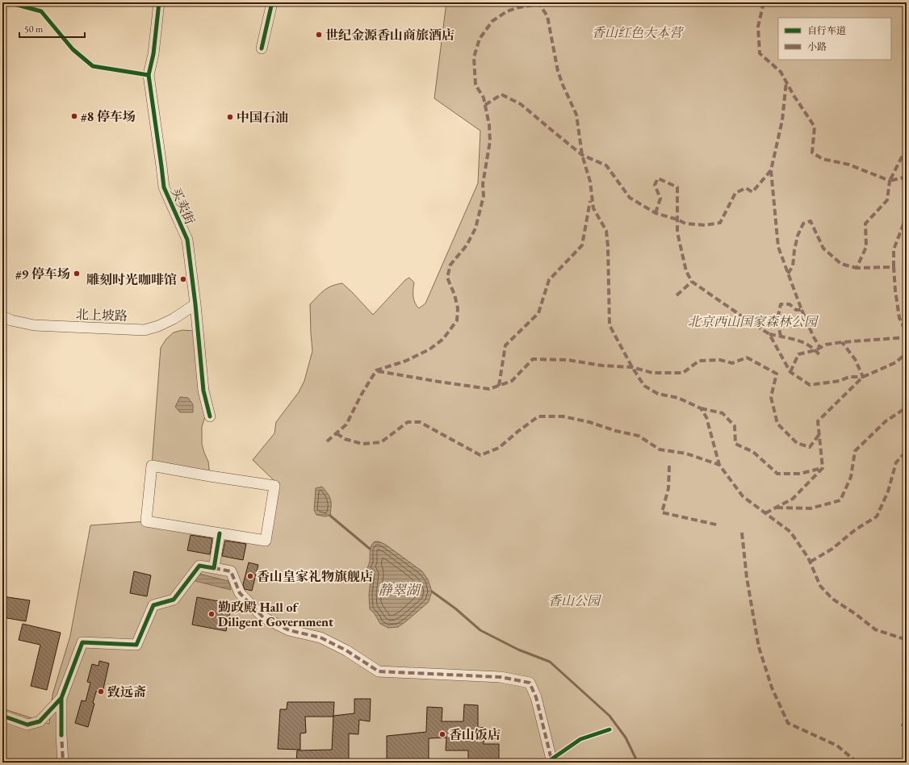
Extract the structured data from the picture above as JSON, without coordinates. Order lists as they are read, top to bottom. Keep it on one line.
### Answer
{"streets":{"street":["买卖街","北上坡路"]},"crossings":[["买卖街","北上坡路"]],"water":["静翠湖"],"parks":["香山红色大本营","北京西山国家森林公园","香山公园"],"places":["世纪金源香山商旅酒店","#8 停车场","中国石油","#9 停车场","雕刻时光咖啡馆","香山皇家礼物旗舰店","勤政殿 Hall of Diligent Government","致远斋","香山饭店"],"legend":["自行车道","小路"],"scale_bar":"50 m"}
